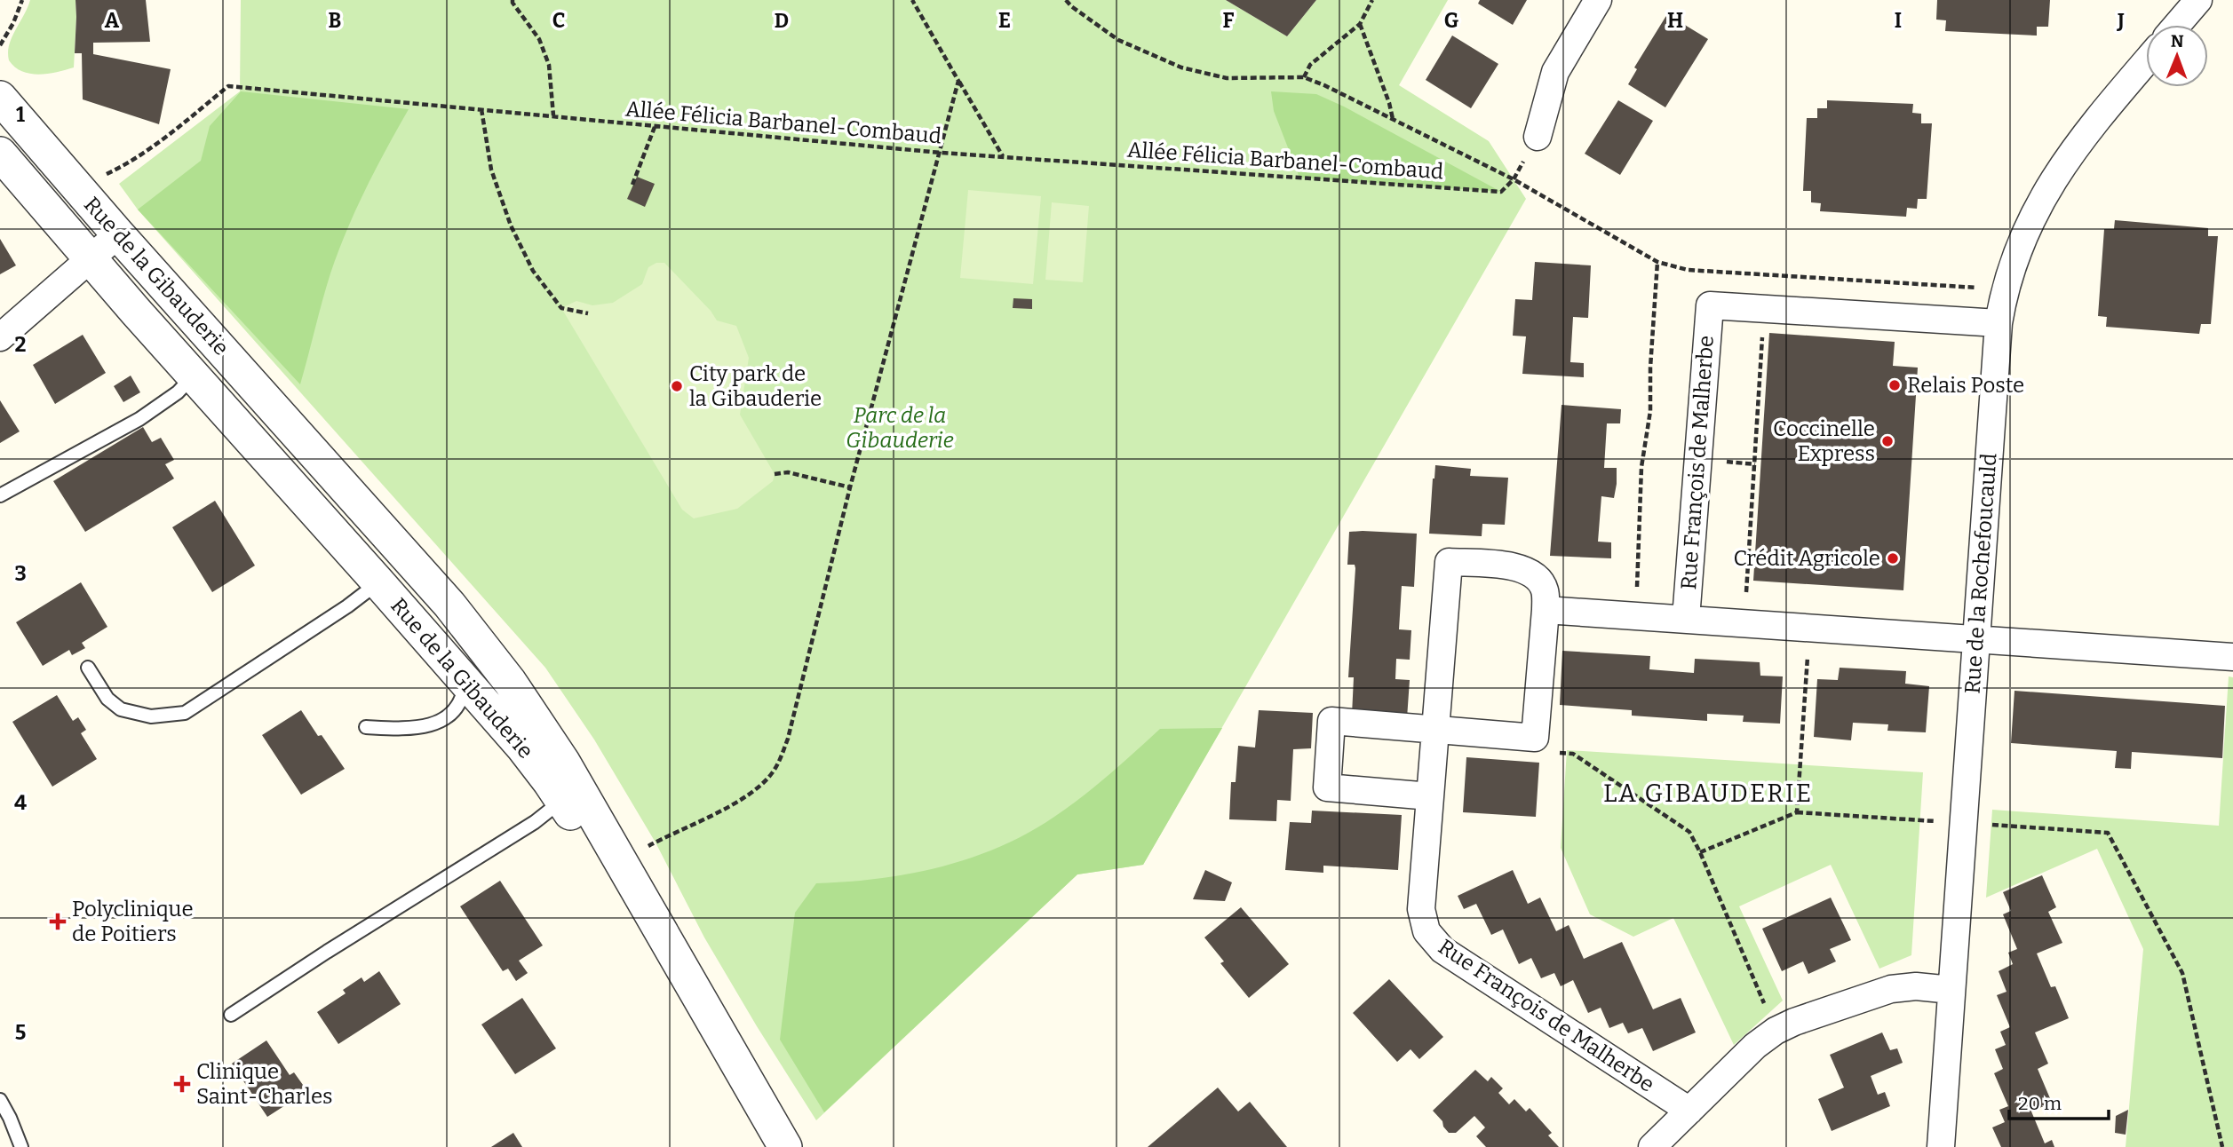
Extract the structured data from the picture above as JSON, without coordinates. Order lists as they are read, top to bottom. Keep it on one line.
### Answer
{"streets":{"street":["Rue de la Gibauderie","Rue François de Malherbe","Rue de la Rochefoucauld"],"path":["Allée Félicia Barbanel-Combaud"]},"crossings":[["Allée Félicia Barbanel-Combaud","Rue de la Gibauderie"],["Rue François de Malherbe","Rue de la Rochefoucauld"]],"districts":["LA GIBAUDERIE"],"parks":["Parc de la Gibauderie"],"places":{"other":["Relais Poste","City park de la Gibauderie","Coccinelle Express","Crédit Agricole"],"health":["Polyclinique de Poitiers","Clinique Saint-Charles"]},"scale_bar":"20 m","north":"top","grid":{"columns":["A","B","C","D","E","F","G","H","I","J"],"rows":["1","2","3","4","5"]}}
